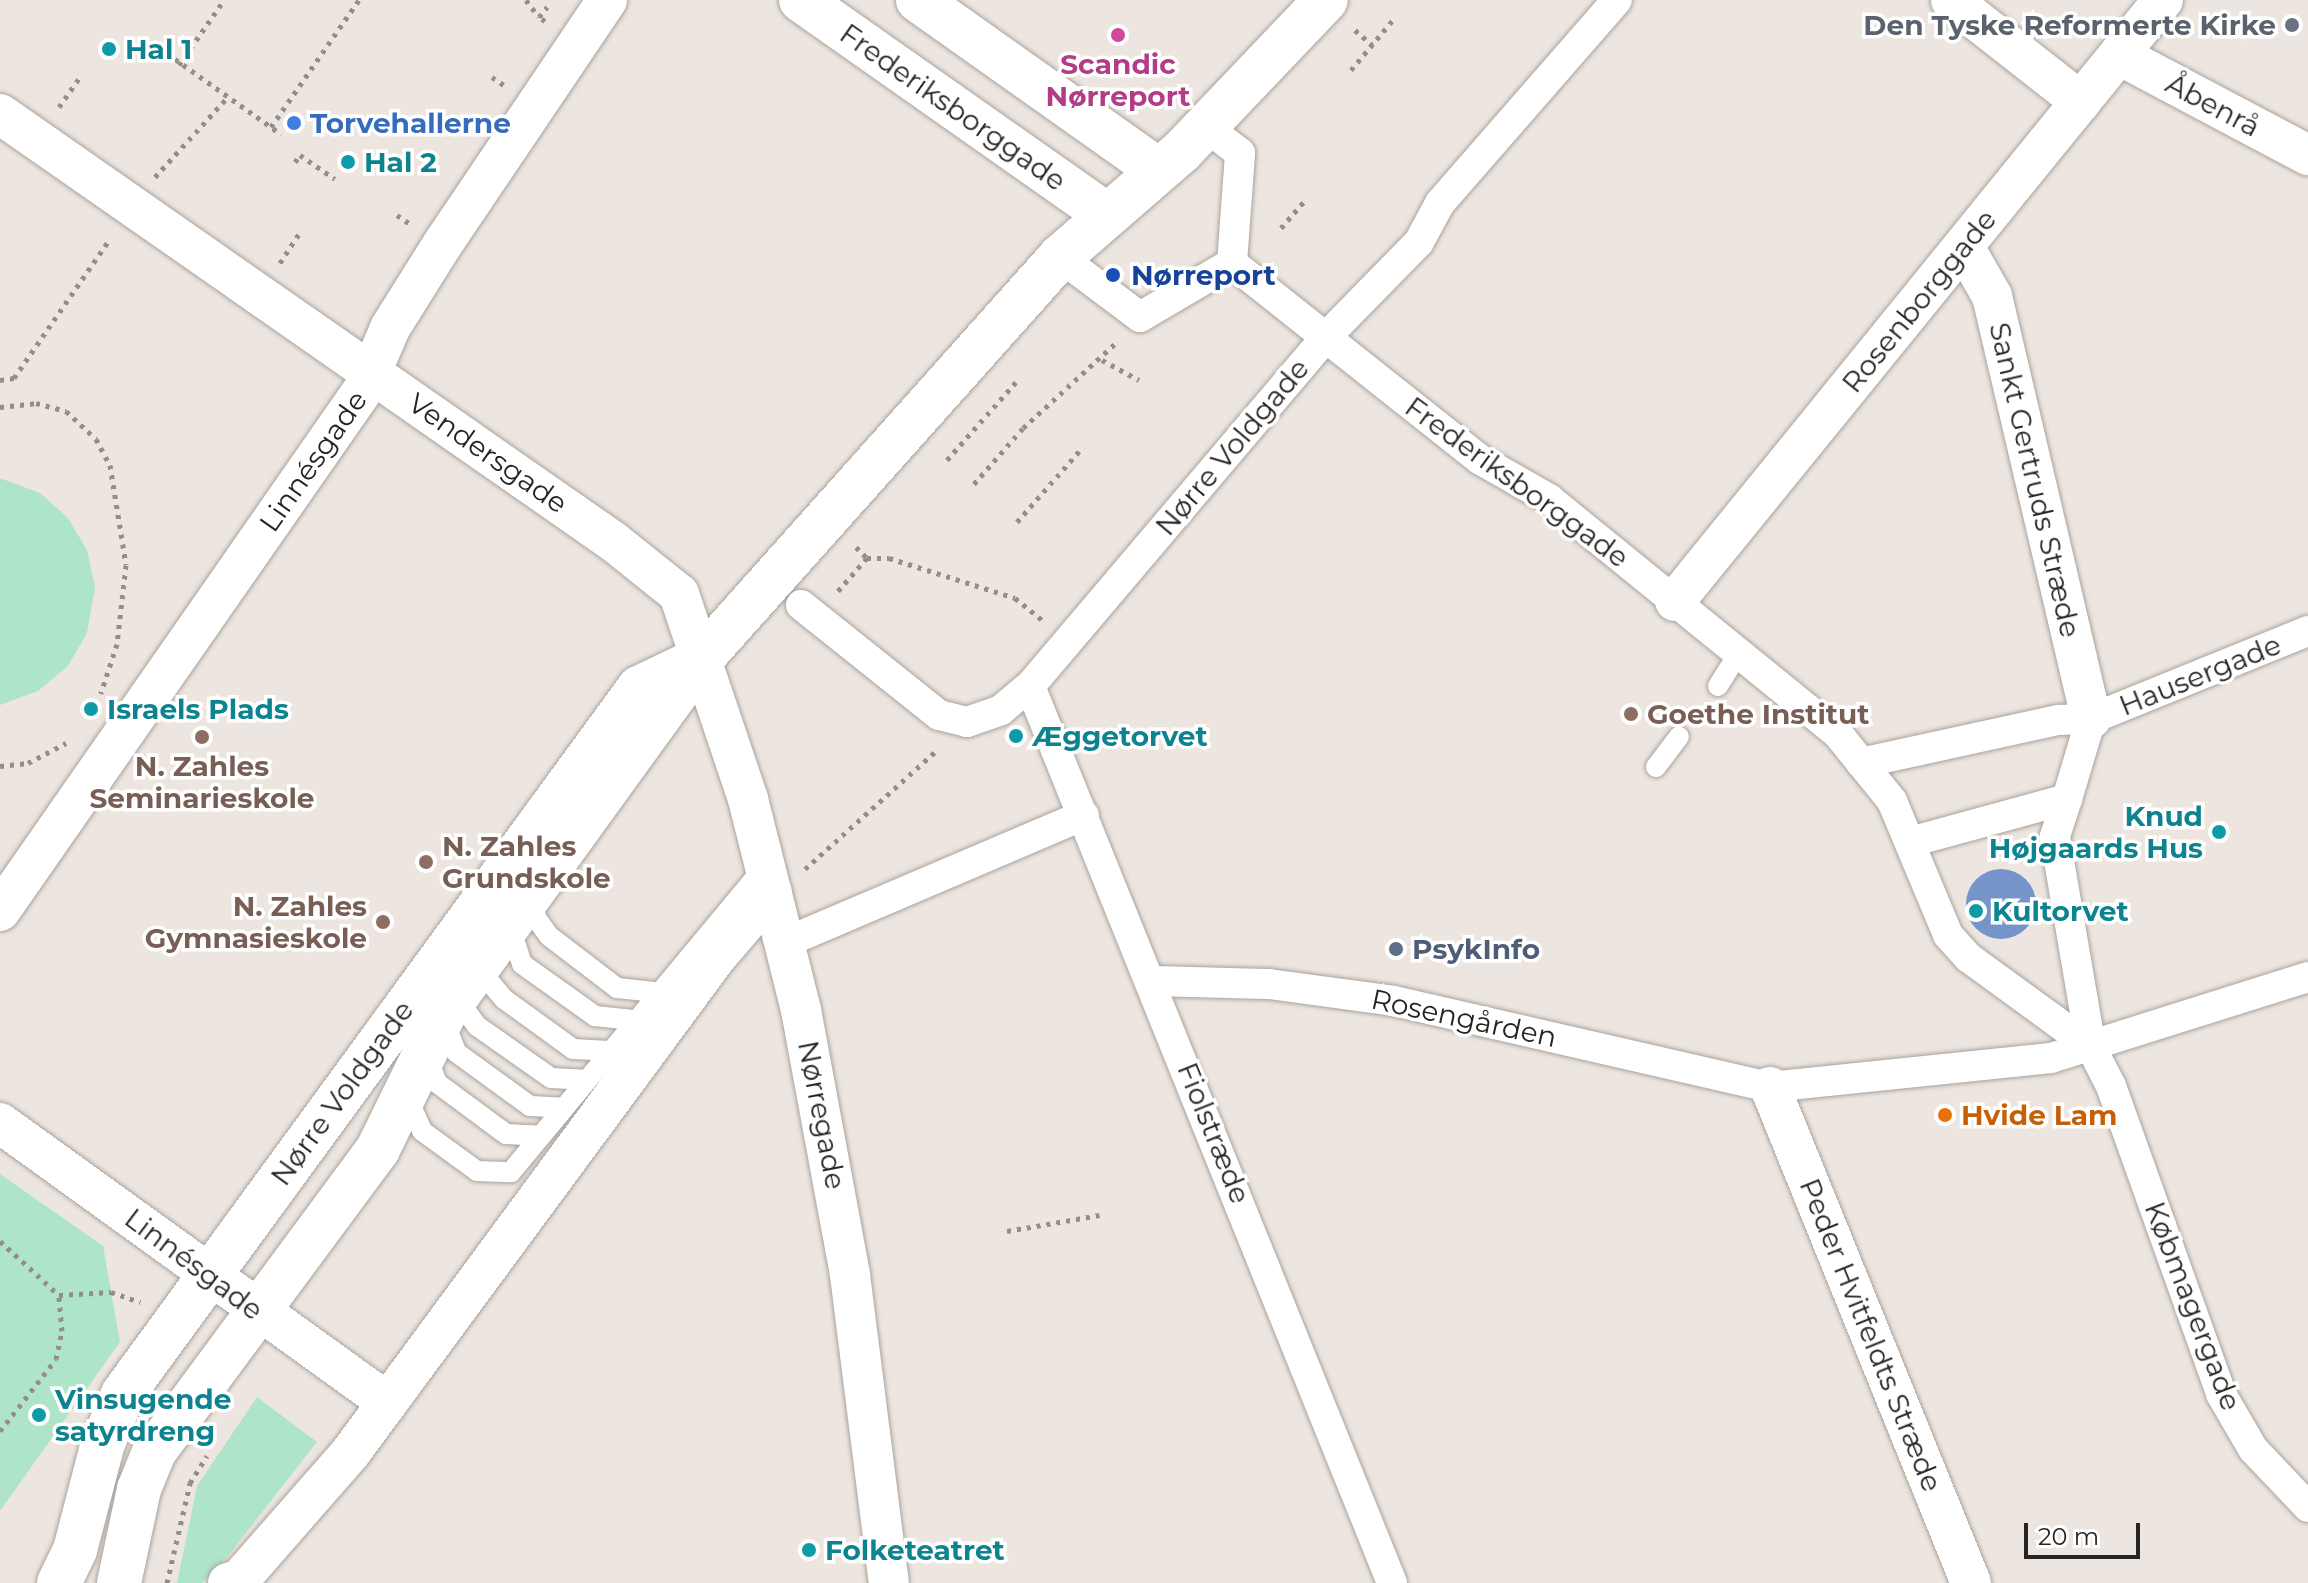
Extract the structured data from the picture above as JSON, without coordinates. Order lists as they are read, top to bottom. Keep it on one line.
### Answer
{"streets":{"street":["Åbenrå","Frederiksborggade","Rosenborggade","Nørre Voldgade","Vendersgade","Linnésgade","Sankt Gertruds Stræde","Hausergade","Rosengården","Nørregade","Fiolstræde","Købmagergade","Peder Hvitfeldts Stræde"]},"crossings":[["Åbenrå","Rosenborggade"],["Frederiksborggade","Rosenborggade"],["Frederiksborggade","Nørre Voldgade"],["Rosenborggade","Sankt Gertruds Stræde"],["Nørre Voldgade","Vendersgade"],["Nørre Voldgade","Linnésgade"],["Nørre Voldgade","Nørregade"],["Nørre Voldgade","Fiolstræde"],["Vendersgade","Linnésgade"],["Vendersgade","Nørregade"],["Sankt Gertruds Stræde","Hausergade"],["Rosengården","Fiolstræde"],["Rosengården","Peder Hvitfeldts Stræde"]],"places":["Den Tyske Reformerte Kirke","Scandic Nørreport","Hal 1","Torvehallerne","Hal 2","Nørreport","Israels Plads","Goethe Institut","Æggetorvet","N. Zahles Seminarieskole","Knud Højgaards Hus","N. Zahles Grundskole","Kultorvet","N. Zahles Gymnasieskole","PsykInfo","Hvide Lam","Vinsugende satyrdreng","Folketeatret"],"scale_bar":"20 m"}
